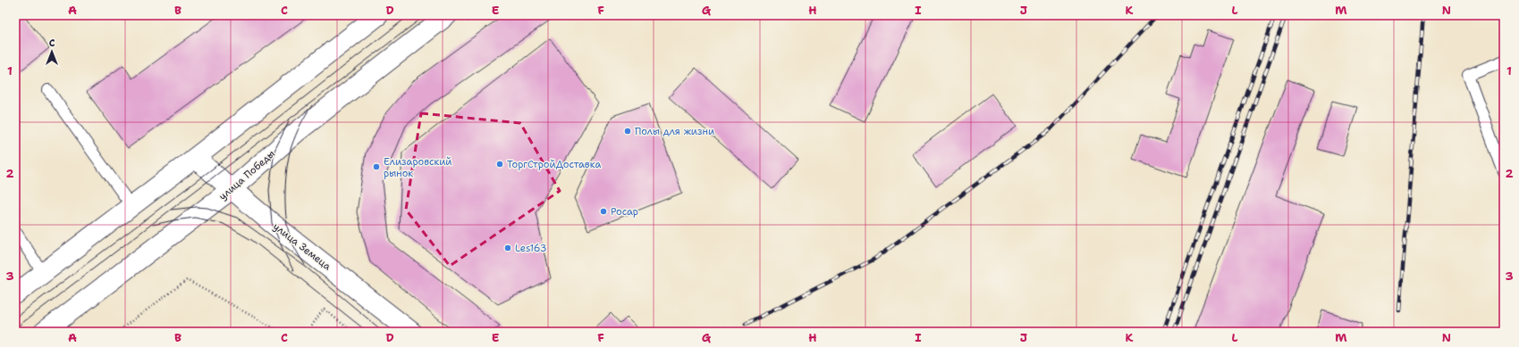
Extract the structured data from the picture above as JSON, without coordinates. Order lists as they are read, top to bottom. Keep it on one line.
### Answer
{"streets":{"main road":["улица Победы","улица Земеца"]},"crossings":[["улица Победы","улица Земеца"]],"places":["Полы для жизни","ТоргСтройДоставка","Елизаровский рынок","Росар","Les163"],"north":"top","grid":{"columns":["A","B","C","D","E","F","G","H","I","J","K","L","M","N"],"rows":["1","2","3"]}}
